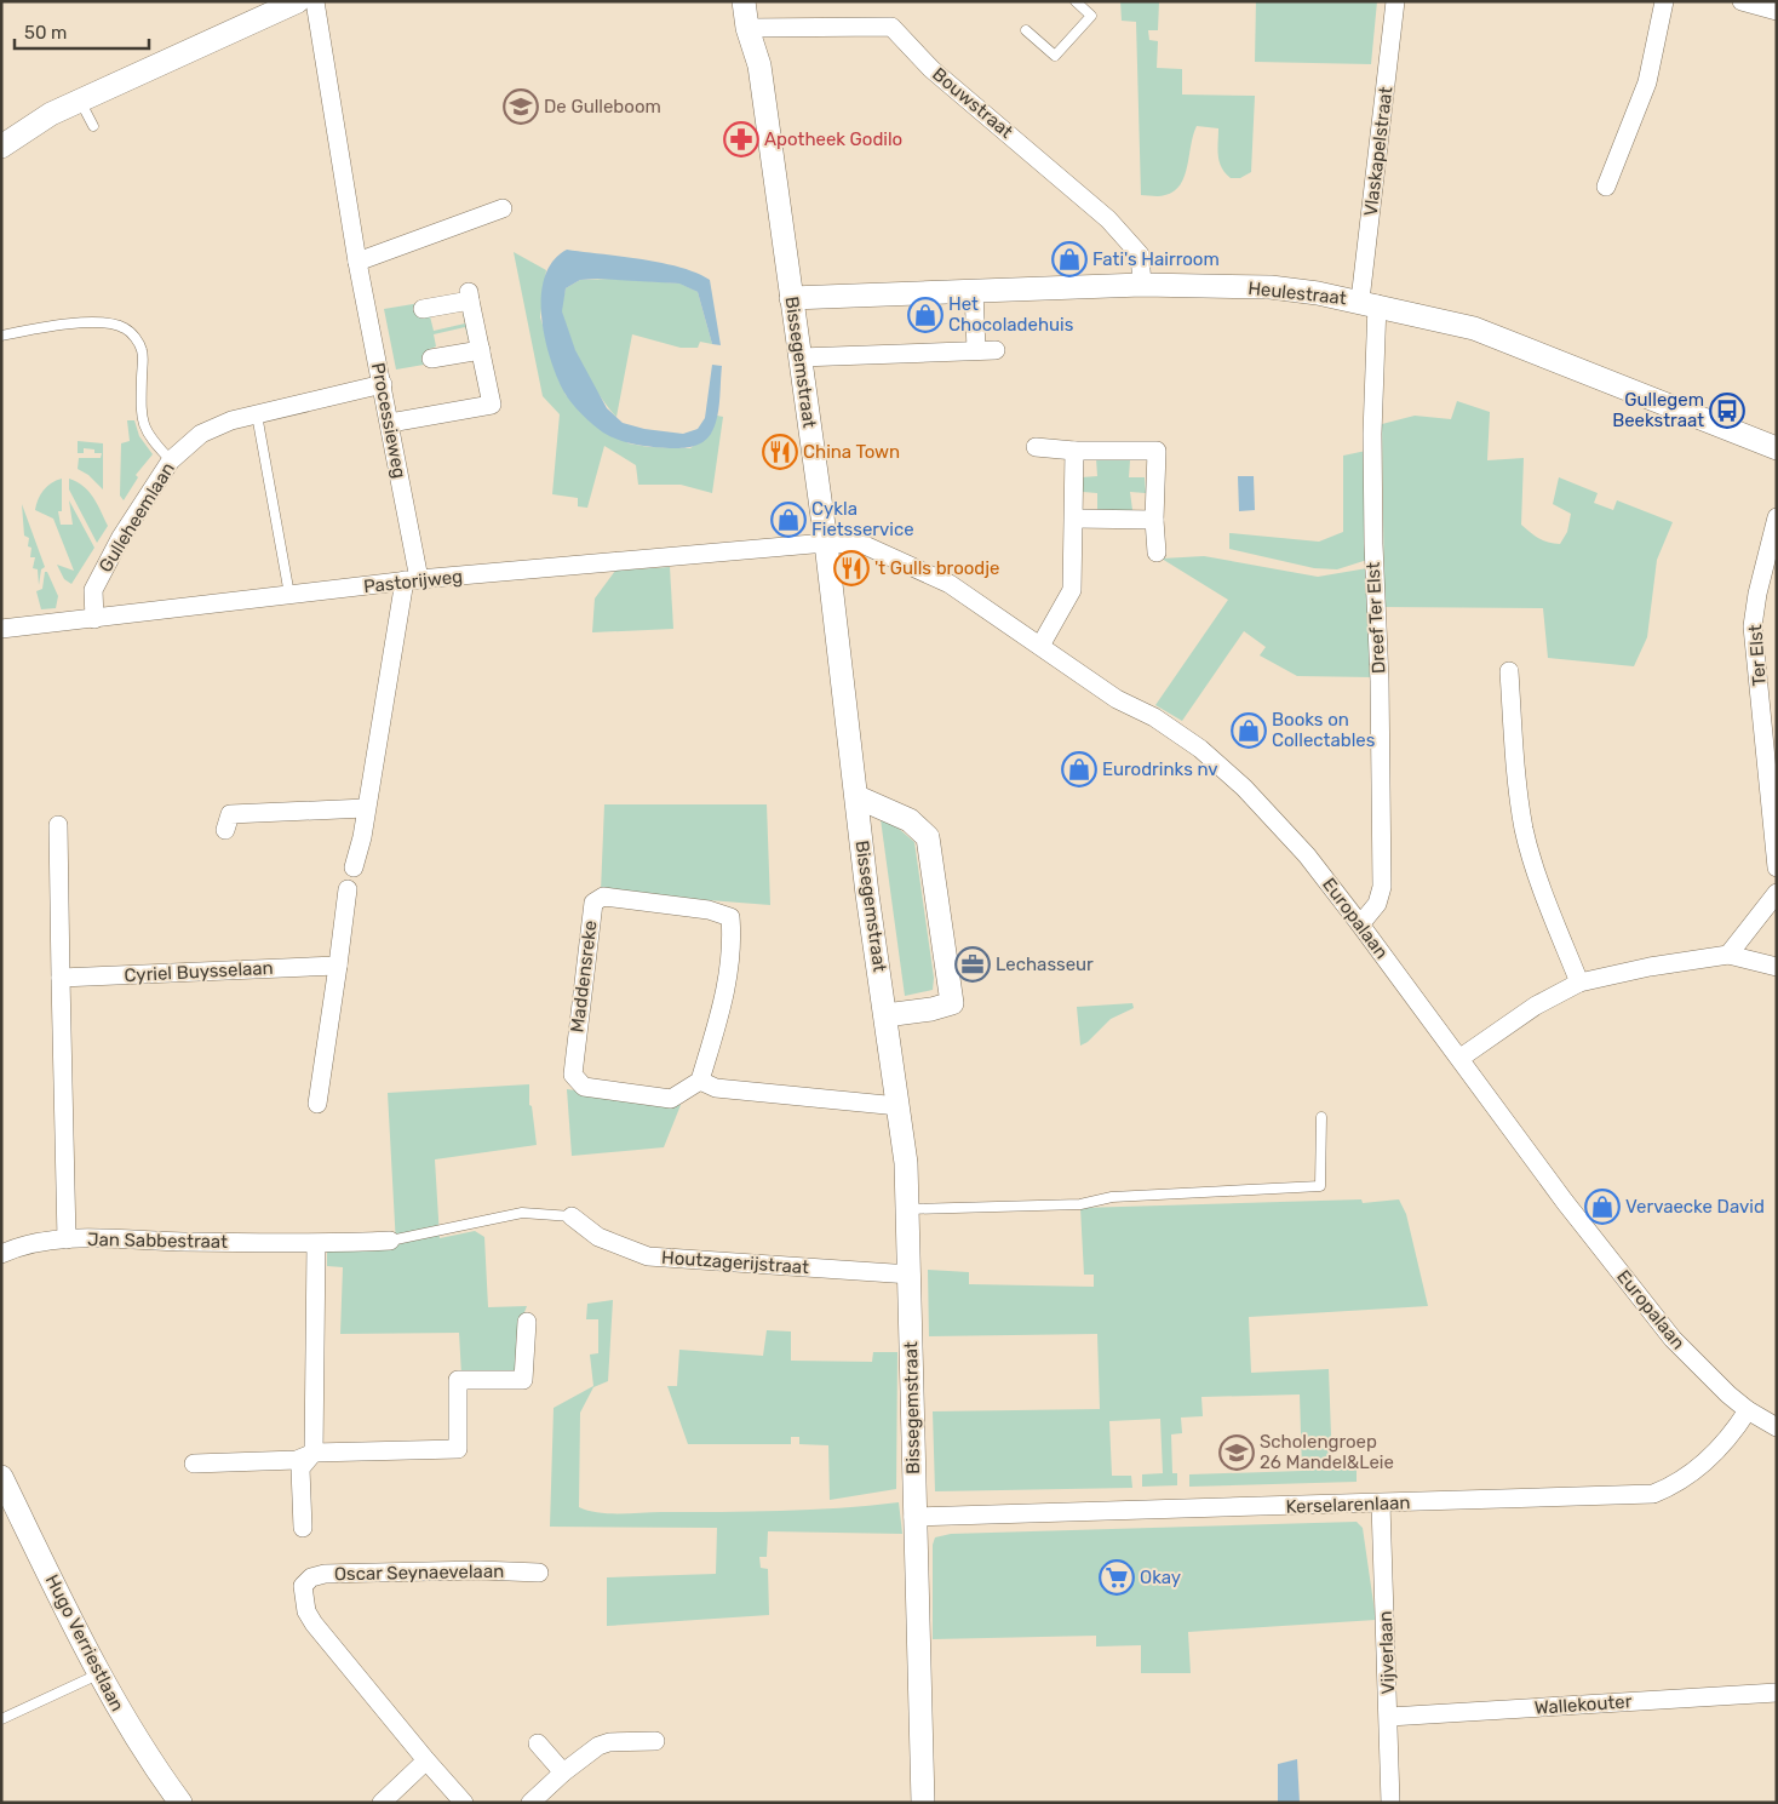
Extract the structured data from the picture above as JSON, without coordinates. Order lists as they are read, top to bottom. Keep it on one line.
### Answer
{"streets":{"street":["Bouwstraat","Vlaskapelstraat","Heulestraat","Bissegemstraat","Processieweg","Gulleheemlaan","Pastorijweg","Dreef Ter Elst","Ter Elst","Europalaan","Cyriel Buysselaan","Maddensreke","Jan Sabbestraat","Houtzagerijstraat","Kerselarenlaan","Oscar Seynaevelaan","Hugo Verriestlaan","Vijverlaan","Wallekouter"]},"crossings":[["Bouwstraat","Heulestraat"],["Bouwstraat","Bissegemstraat"],["Vlaskapelstraat","Heulestraat"],["Vlaskapelstraat","Dreef Ter Elst"],["Heulestraat","Bissegemstraat"],["Heulestraat","Dreef Ter Elst"],["Bissegemstraat","Pastorijweg"],["Bissegemstraat","Europalaan"],["Bissegemstraat","Houtzagerijstraat"],["Bissegemstraat","Kerselarenlaan"],["Processieweg","Gulleheemlaan"],["Processieweg","Pastorijweg"],["Gulleheemlaan","Pastorijweg"],["Pastorijweg","Europalaan"],["Dreef Ter Elst","Europalaan"],["Europalaan","Kerselarenlaan"],["Kerselarenlaan","Vijverlaan"],["Vijverlaan","Wallekouter"]],"places":{"school or university":["De Gulleboom","Scholengroep 26 Mandel&Leie"],"pharmacy":["Apotheek Godilo"],"shop":["Fati's Hairroom","Het Chocoladehuis","Cykla Fietsservice","Books on Collectables","Eurodrinks nv","Vervaecke David"],"bus stop":["Gullegem Beekstraat"],"restaurant":["China Town","'t Gulls broodje"],"office":["Lechasseur"],"supermarket":["Okay"]},"scale_bar":"50 m"}
